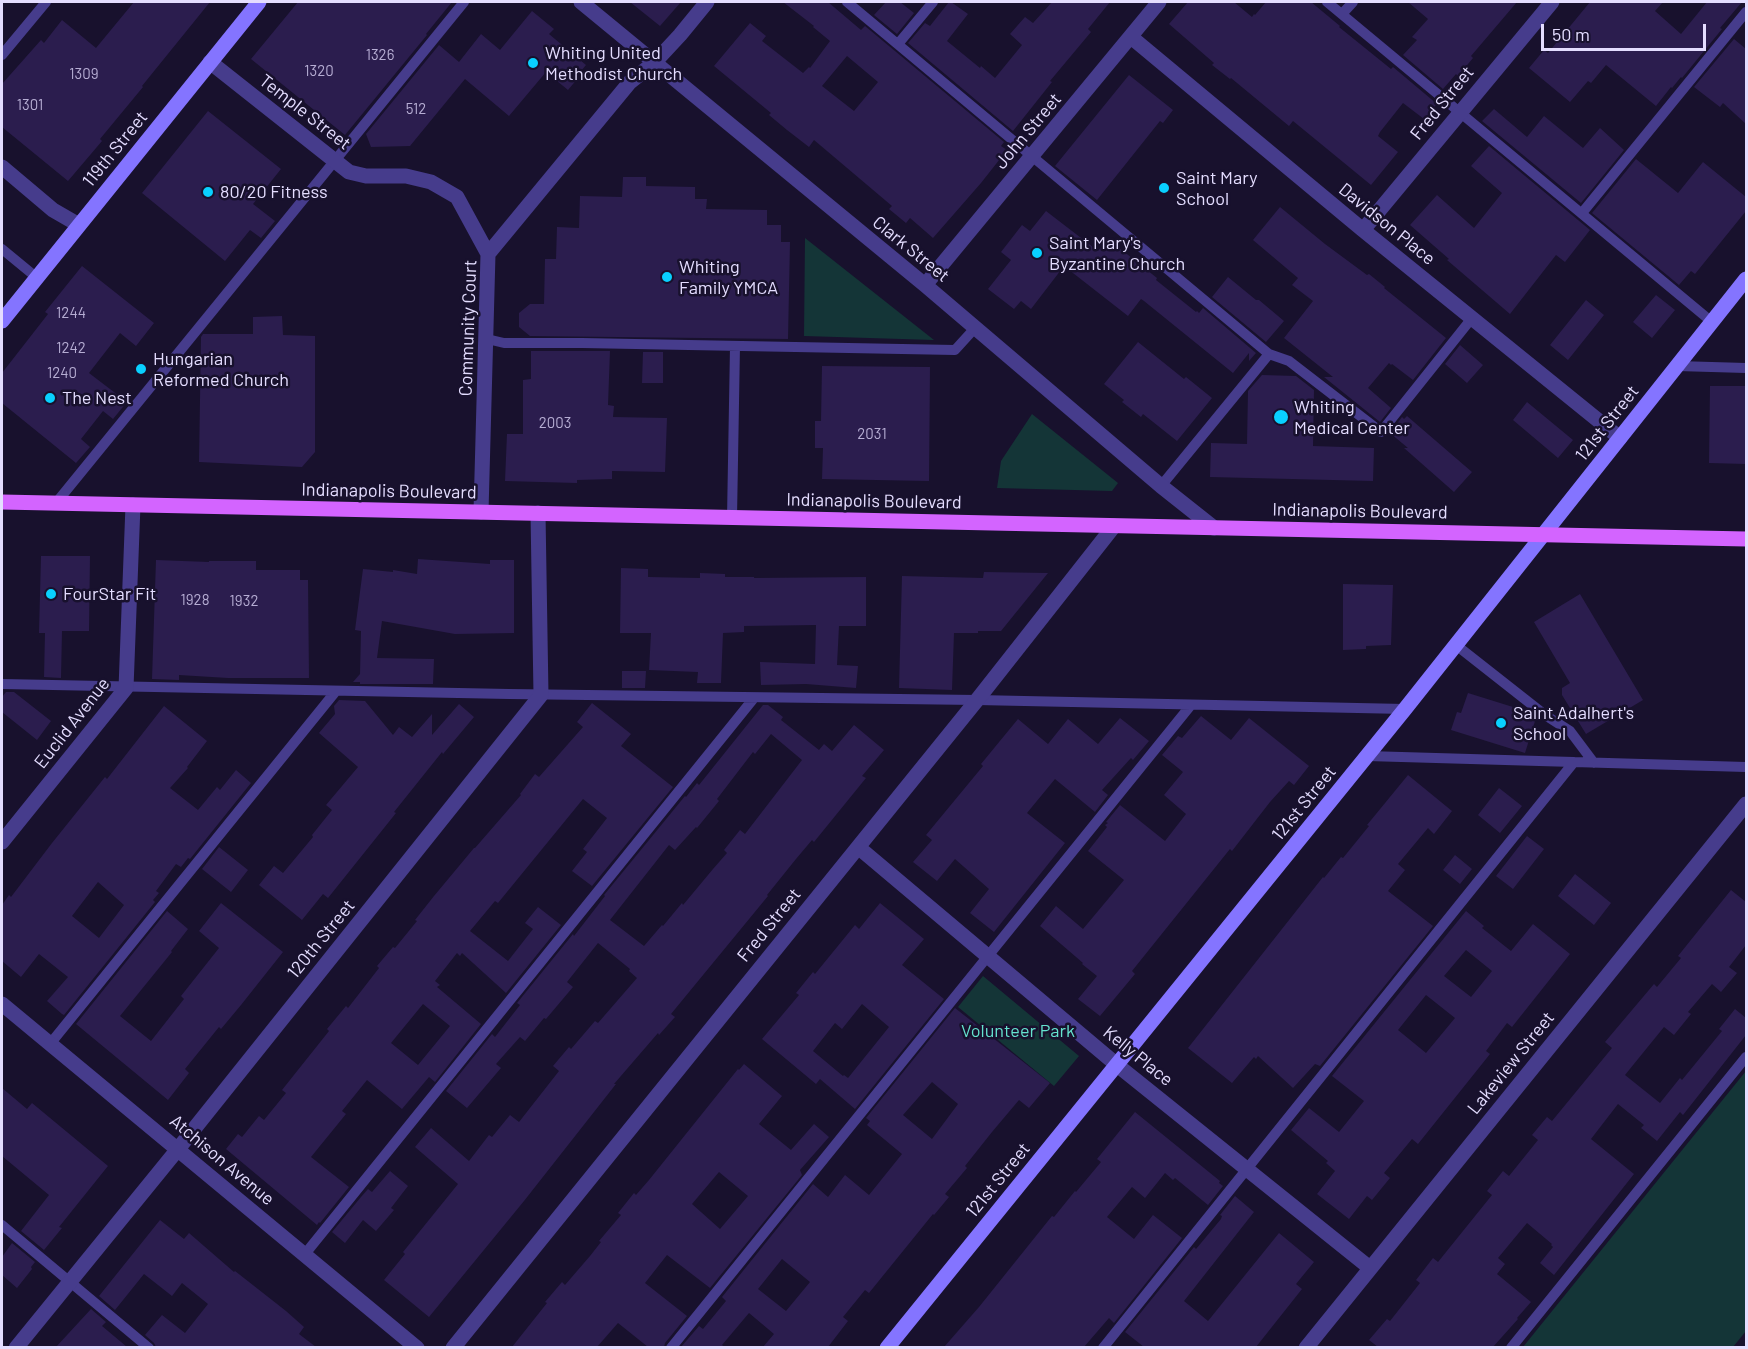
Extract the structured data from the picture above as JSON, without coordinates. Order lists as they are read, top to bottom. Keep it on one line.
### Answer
{"streets":{"main road":["Indianapolis Boulevard"],"street":["Fred Street","Temple Street","John Street","119th Street","Davidson Place","Clark Street","Community Court","121st Street","Euclid Avenue","120th Street","Kelly Place","Lakeview Street","Atchison Avenue"]},"crossings":[["Fred Street","Davidson Place"],["Fred Street","Indianapolis Boulevard"],["Fred Street","Kelly Place"],["Temple Street","119th Street"],["Temple Street","Community Court"],["John Street","Davidson Place"],["John Street","Clark Street"],["Davidson Place","121st Street"],["Clark Street","Community Court"],["Clark Street","Indianapolis Boulevard"],["Community Court","Indianapolis Boulevard"],["121st Street","Indianapolis Boulevard"],["121st Street","Kelly Place"],["Indianapolis Boulevard","Euclid Avenue"],["120th Street","Atchison Avenue"],["Kelly Place","Lakeview Street"]],"parks":["Volunteer Park"],"places":["Whiting United Methodist Church","Saint Mary School","80/20 Fitness","Saint Mary's Byzantine Church","Whiting Family YMCA","Hungarian Reformed Church","The Nest","Whiting Medical Center","FourStar Fit","Saint Adalhert's School"],"house_numbers":["1326","1320","1309","1301","512","1244","1242","1240","2003","2031","1928","1932"],"scale_bar":"50 m"}
